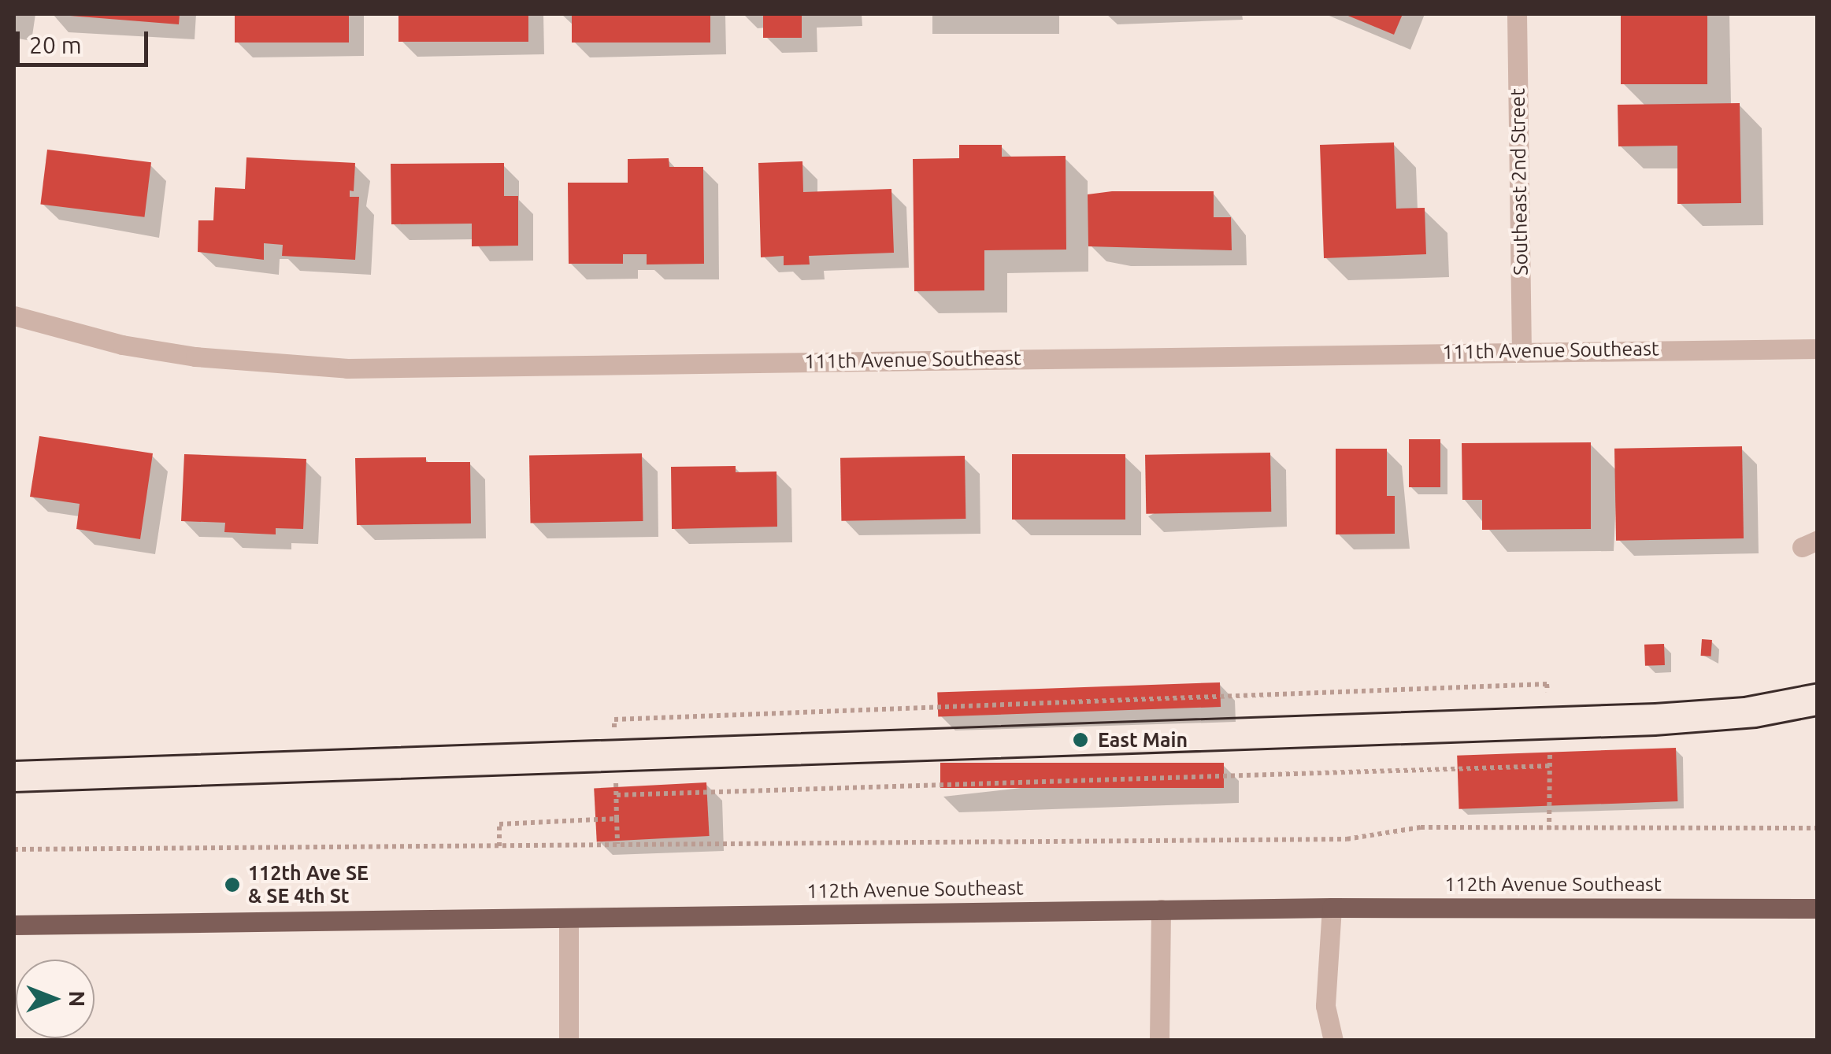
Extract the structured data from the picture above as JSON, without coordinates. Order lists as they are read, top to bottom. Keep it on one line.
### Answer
{"streets":{"main road":["112th Avenue Southeast"],"street":["Southeast 2nd Street","111th Avenue Southeast"]},"crossings":[["Southeast 2nd Street","111th Avenue Southeast"]],"places":["East Main","112th Ave SE & SE 4th St"],"scale_bar":"20 m","north":"right"}
